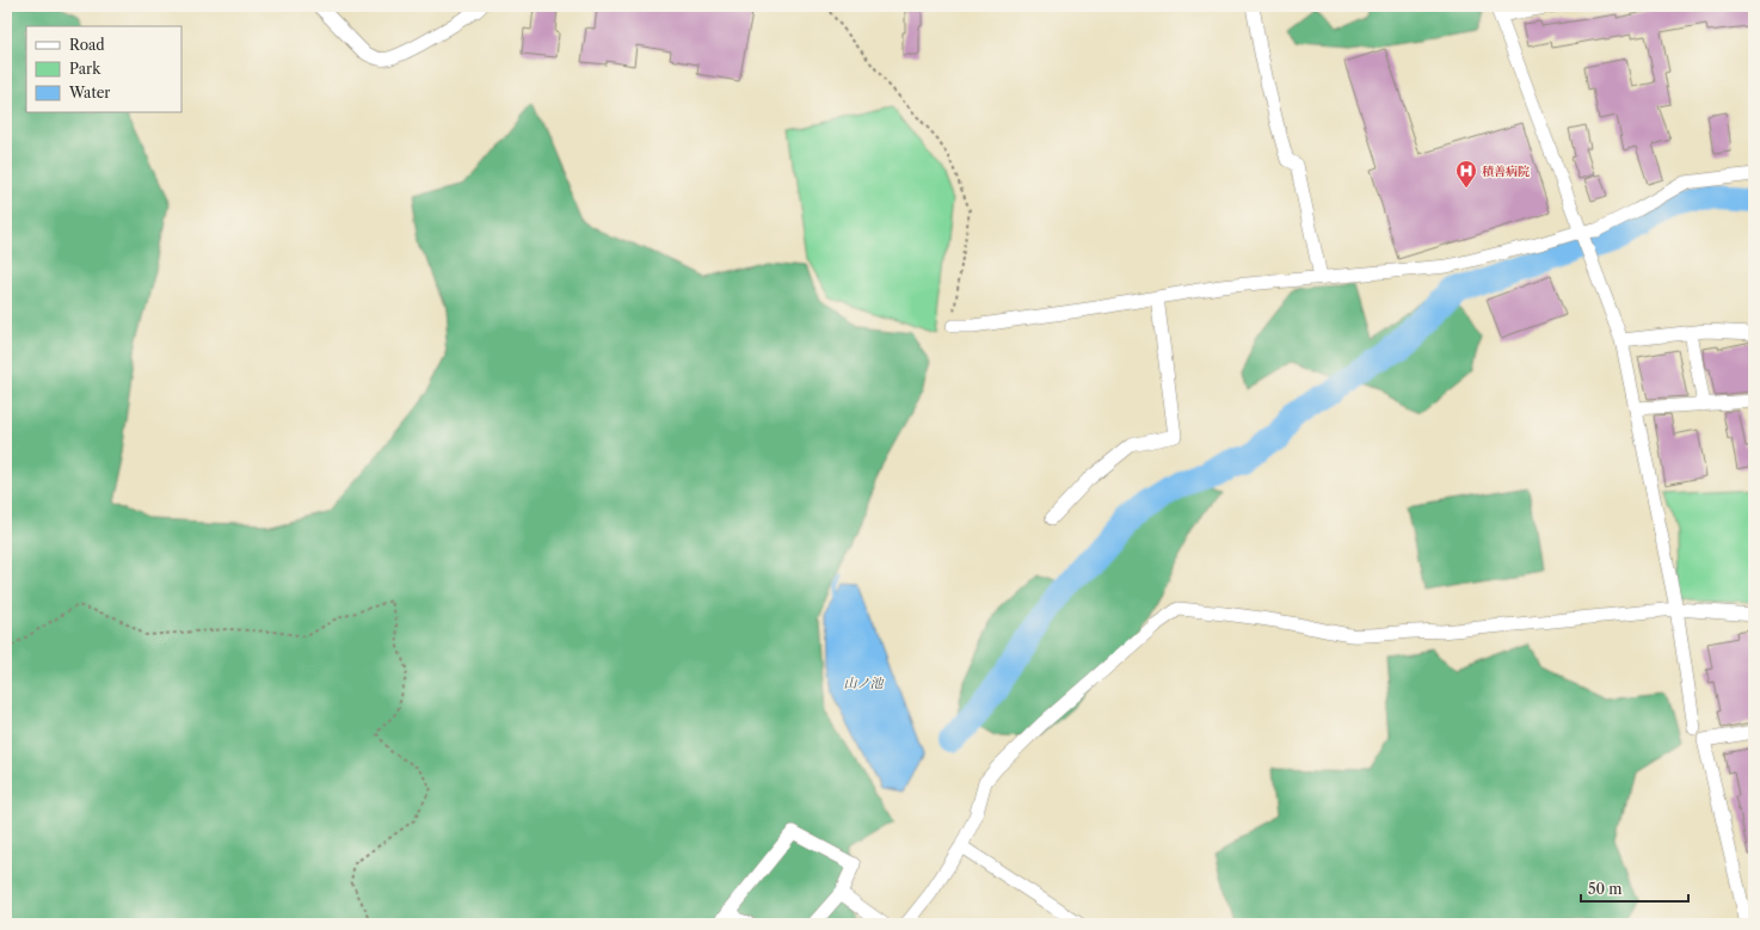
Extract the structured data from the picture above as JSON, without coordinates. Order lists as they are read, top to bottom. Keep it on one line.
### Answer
{"water":["山ノ池"],"places":{"hospital":["積善病院"]},"legend":["Road","Park","Water"],"scale_bar":"50 m"}
